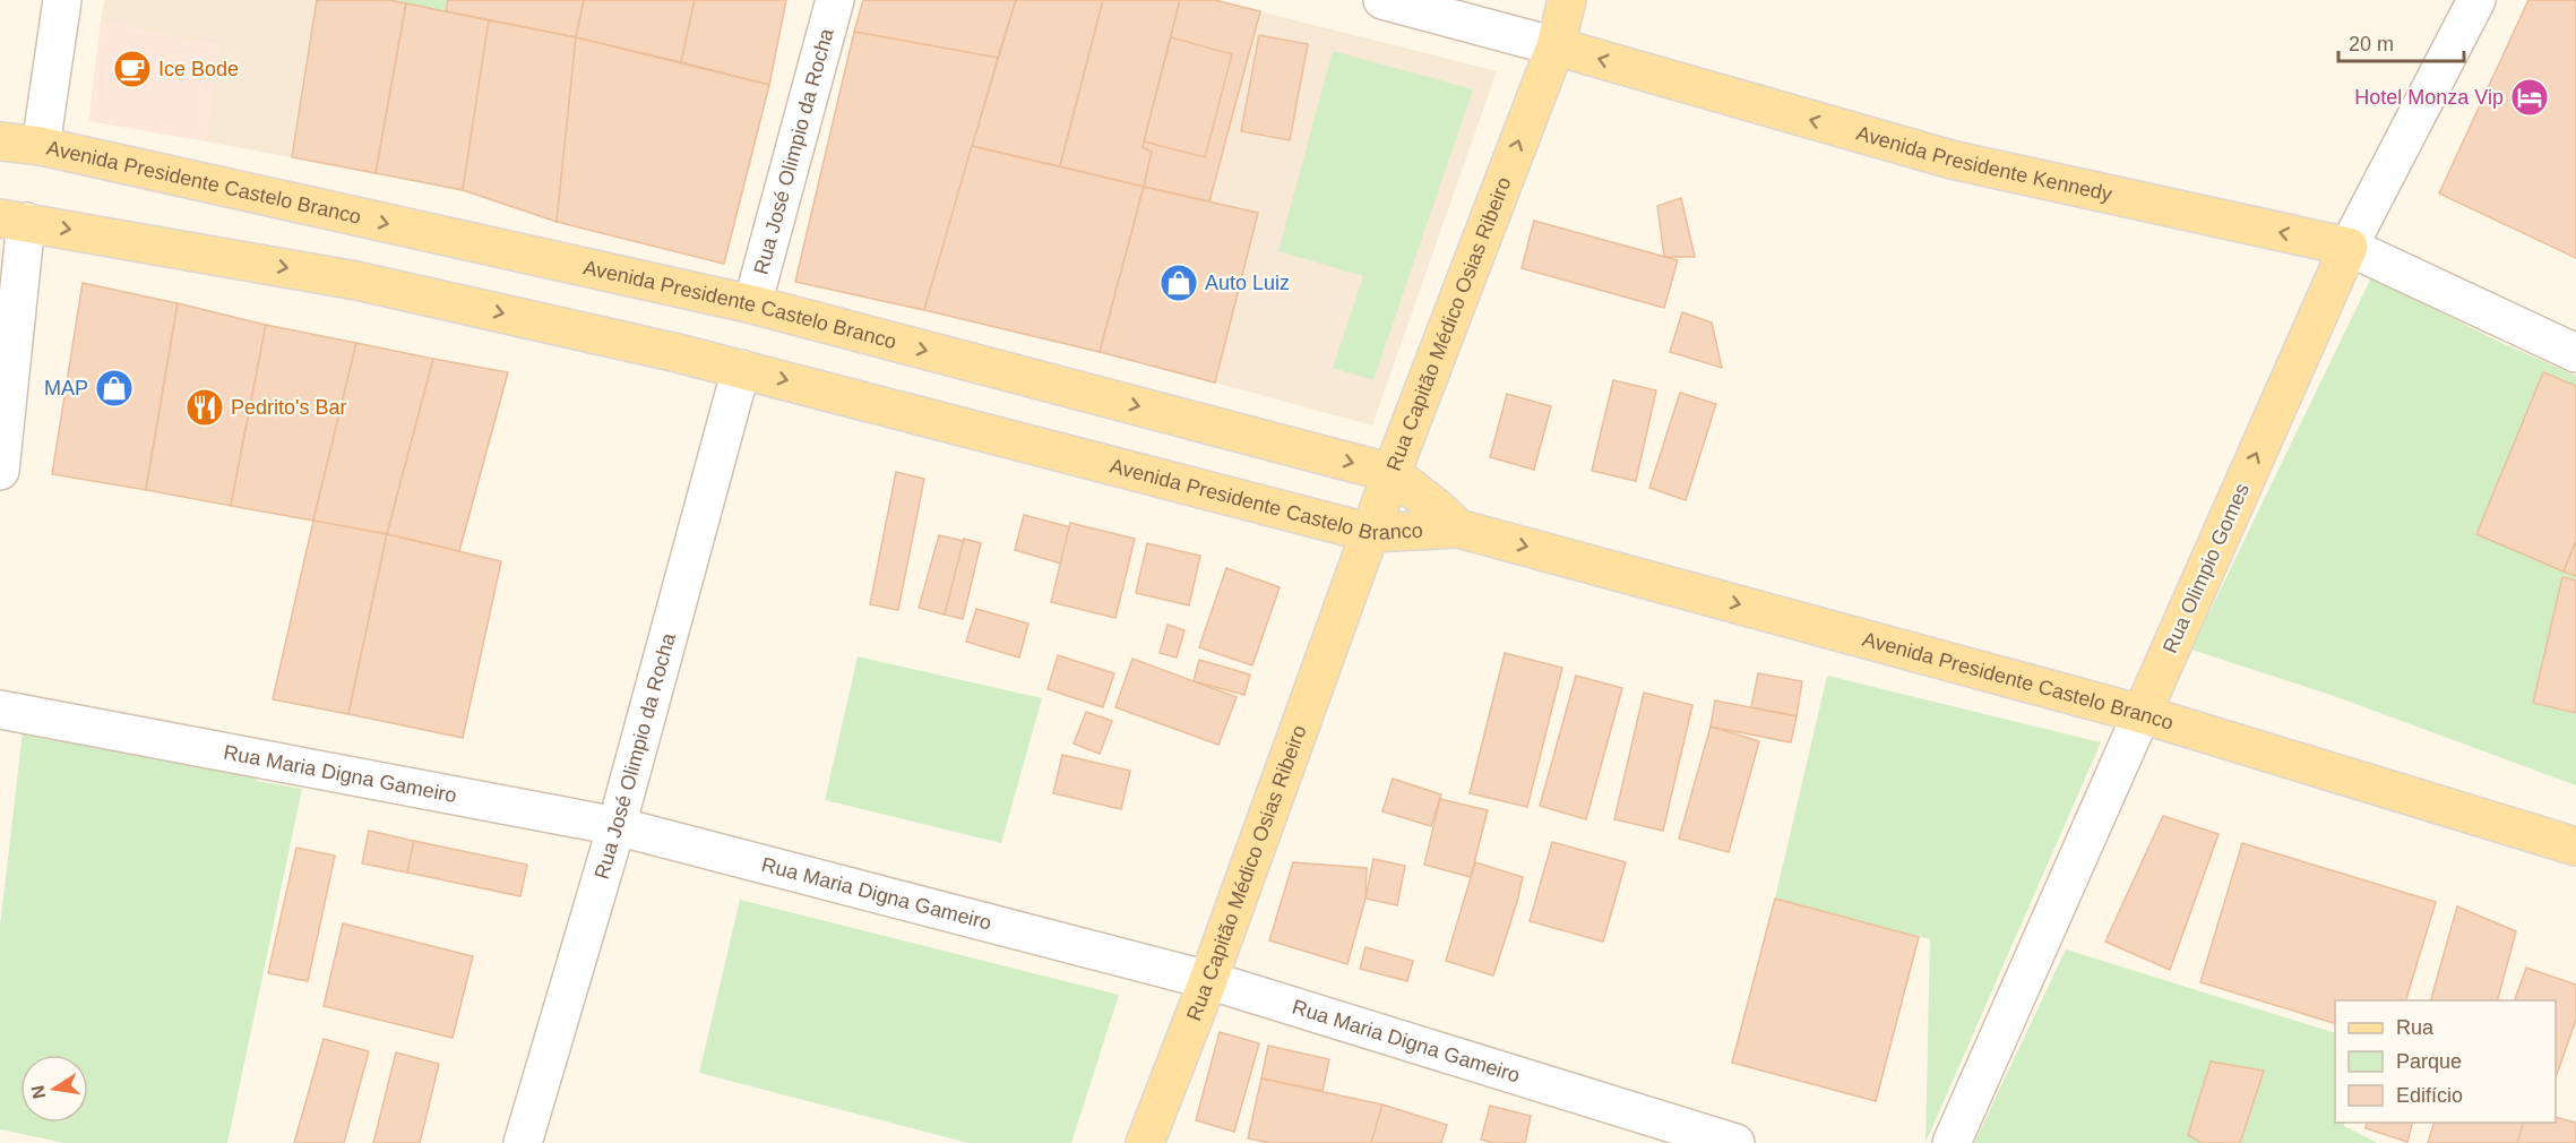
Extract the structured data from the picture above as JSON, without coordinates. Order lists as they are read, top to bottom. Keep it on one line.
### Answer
{"streets":{"main road":["Avenida Presidente Kennedy","Avenida Presidente Castelo Branco","Rua Capitão Médico Osias Ribeiro","Rua Olimpio Gomes"],"street":["Rua José Olimpio da Rocha","Rua Maria Digna Gameiro"]},"crossings":[["Rua José Olimpio da Rocha","Avenida Presidente Castelo Branco"],["Rua José Olimpio da Rocha","Rua Maria Digna Gameiro"],["Avenida Presidente Kennedy","Rua Capitão Médico Osias Ribeiro"],["Avenida Presidente Kennedy","Rua Olimpio Gomes"],["Avenida Presidente Castelo Branco","Rua Capitão Médico Osias Ribeiro"],["Avenida Presidente Castelo Branco","Rua Olimpio Gomes"],["Rua Capitão Médico Osias Ribeiro","Rua Maria Digna Gameiro"]],"one_way":["Avenida Presidente Kennedy","Avenida Presidente Castelo Branco","Rua Capitão Médico Osias Ribeiro","Rua Olimpio Gomes"],"places":{"cafe":["Ice Bode"],"hotel":["Hotel Monza Vip"],"shop":["Auto Luiz","MAP"],"restaurant":["Pedrito's Bar"]},"legend":["Rua","Parque","Edifício"],"scale_bar":"20 m","north":"left"}
